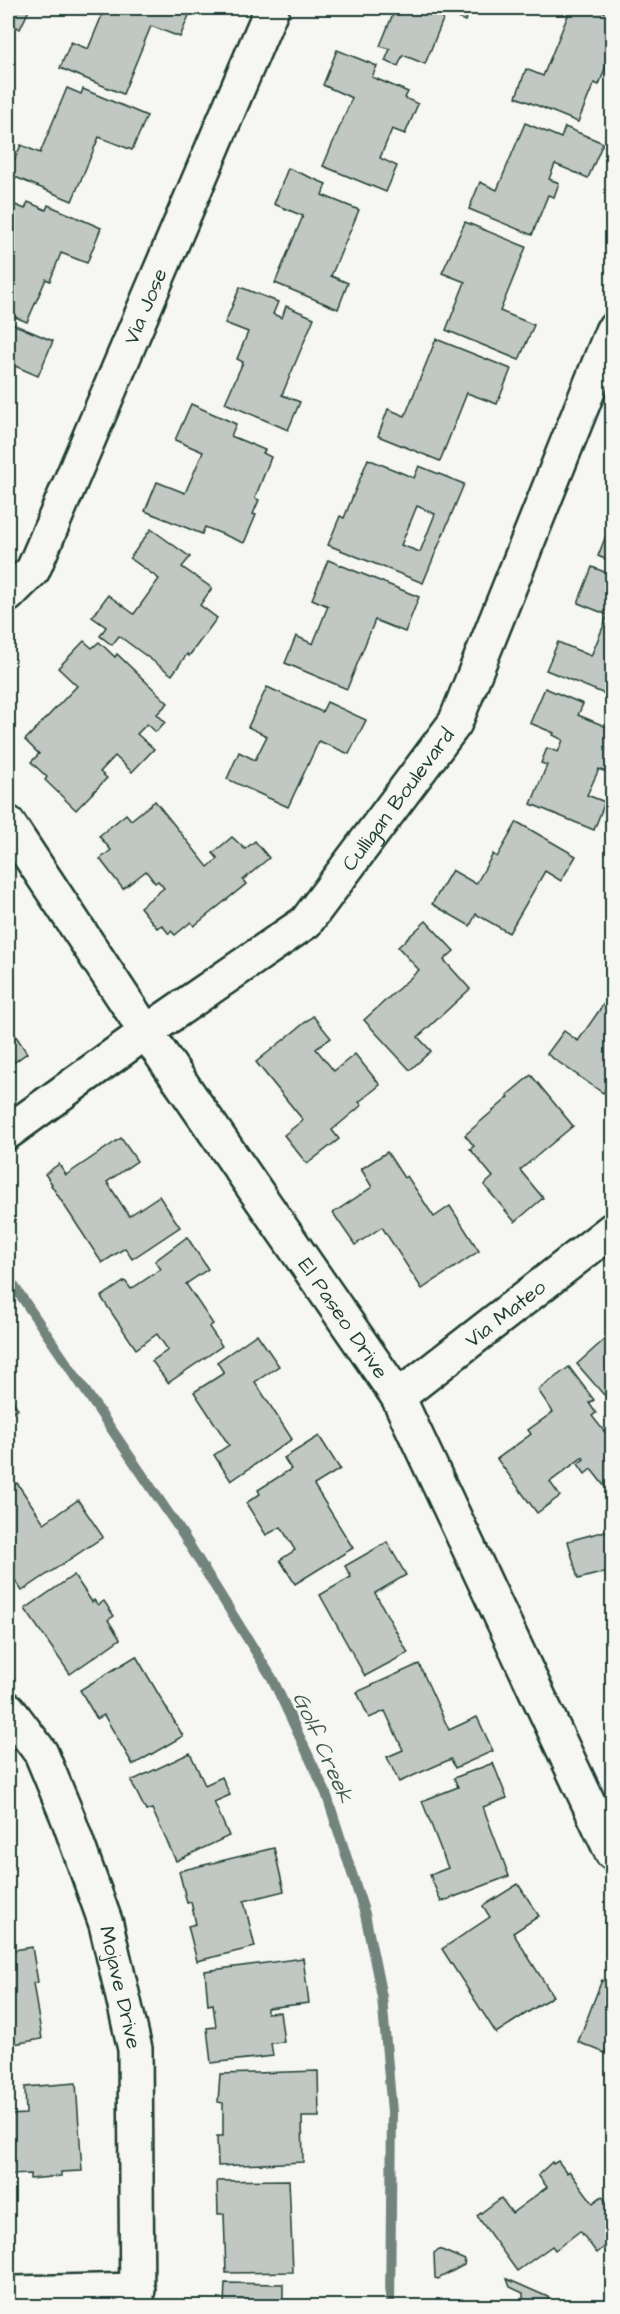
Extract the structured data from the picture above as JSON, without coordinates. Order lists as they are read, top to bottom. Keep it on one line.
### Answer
{"streets":{"street":["Via Jose","Culligan Boulevard","Via Mateo","El Paseo Drive","Mojave Drive"]},"crossings":[["Culligan Boulevard","El Paseo Drive"],["Via Mateo","El Paseo Drive"]],"water":["Golf Creek"]}
